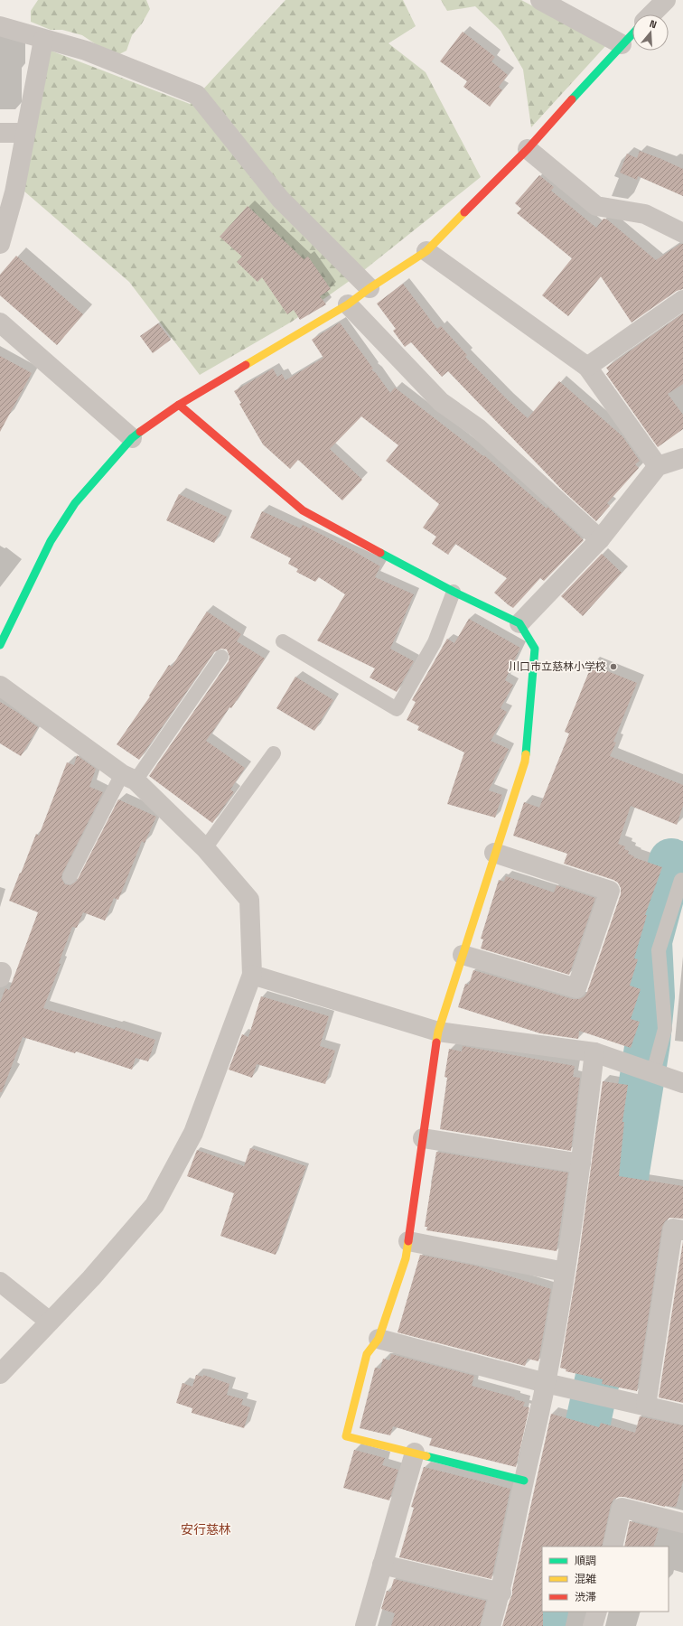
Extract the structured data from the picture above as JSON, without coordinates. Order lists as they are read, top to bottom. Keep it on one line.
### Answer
{"districts":["安行慈林"],"places":["川口市立慈林小学校"],"legend":["順調","混雑","渋滞"],"north":"top"}
